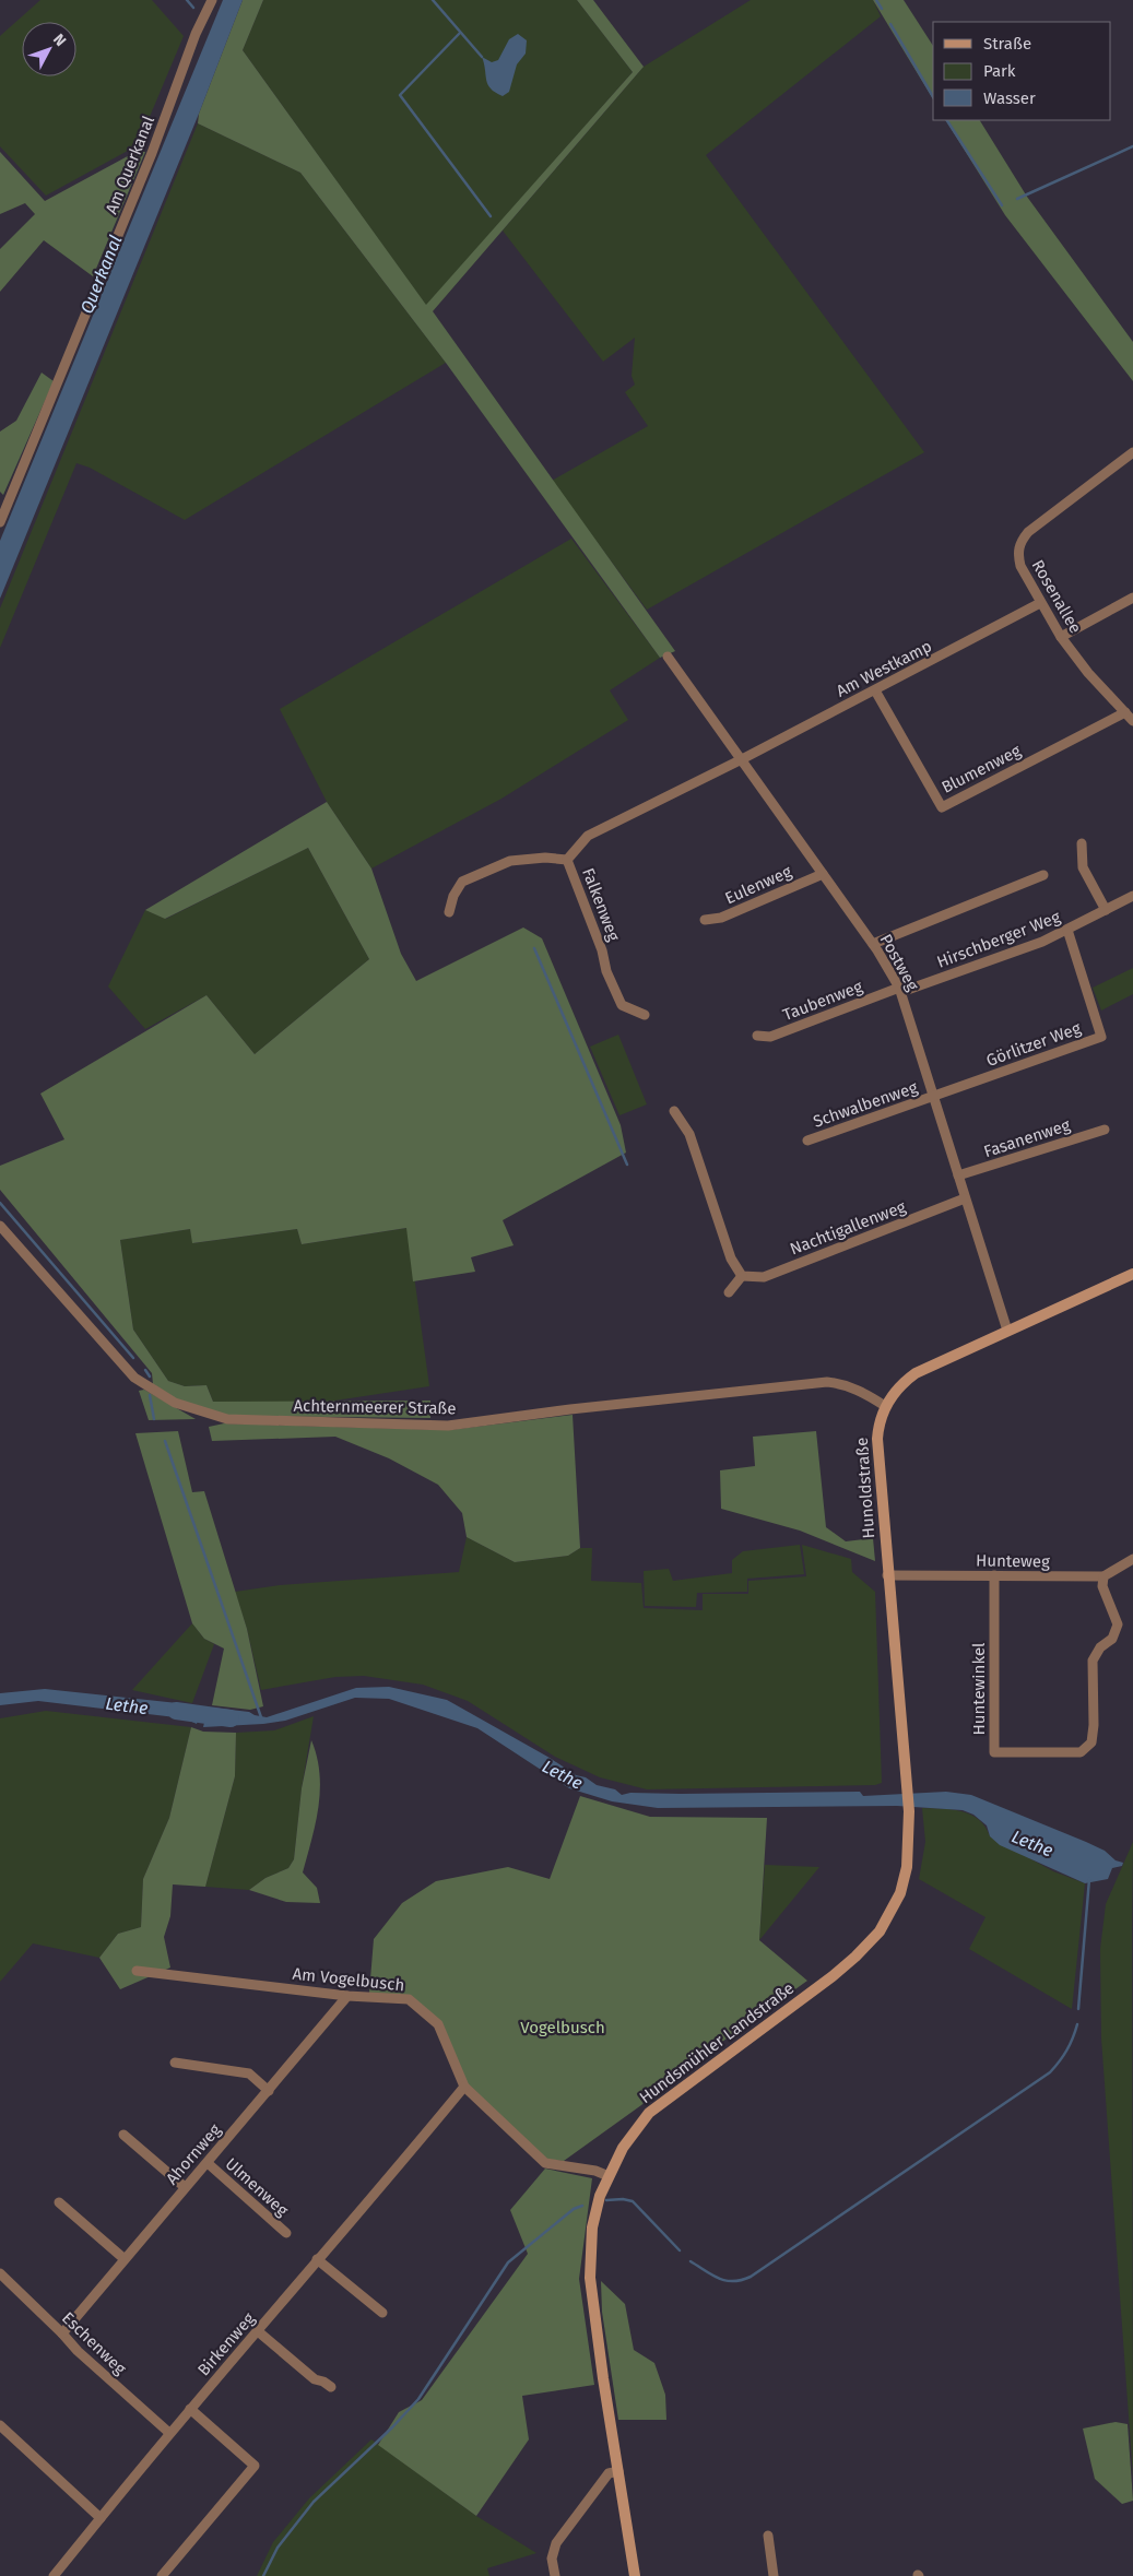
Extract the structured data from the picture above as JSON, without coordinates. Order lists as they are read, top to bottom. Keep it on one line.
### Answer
{"streets":{"street":["Am Querkanal","Rosenallee","Am Westkamp","Blumenweg","Eulenweg","Falkenweg","Hirschberger Weg","Postweg","Taubenweg","Görlitzer Weg","Schwalbenweg","Fasanenweg","Nachtigallenweg","Achternmeerer Straße","Hunoldstraße","Hunteweg","Huntewinkel","Am Vogelbusch","Hundsmühler Landstraße","Ahornweg","Ulmenweg","Eschenweg","Birkenweg"]},"crossings":[["Rosenallee","Am Westkamp"],["Rosenallee","Blumenweg"],["Am Westkamp","Blumenweg"],["Am Westkamp","Falkenweg"],["Am Westkamp","Postweg"],["Eulenweg","Postweg"],["Falkenweg","Postweg"],["Hirschberger Weg","Postweg"],["Hirschberger Weg","Taubenweg"],["Hirschberger Weg","Görlitzer Weg"],["Postweg","Taubenweg"],["Postweg","Görlitzer Weg"],["Postweg","Schwalbenweg"],["Postweg","Fasanenweg"],["Postweg","Nachtigallenweg"],["Postweg","Hunoldstraße"],["Görlitzer Weg","Schwalbenweg"],["Achternmeerer Straße","Hunoldstraße"],["Hunoldstraße","Hunteweg"],["Hunoldstraße","Hundsmühler Landstraße"],["Hunteweg","Huntewinkel"],["Am Vogelbusch","Hundsmühler Landstraße"],["Am Vogelbusch","Ahornweg"],["Am Vogelbusch","Birkenweg"],["Ahornweg","Ulmenweg"],["Ahornweg","Eschenweg"],["Eschenweg","Birkenweg"]],"water":["Querkanal","Lethe"],"parks":["Vogelbusch"],"legend":["Straße","Park","Wasser"],"north":"top right"}
